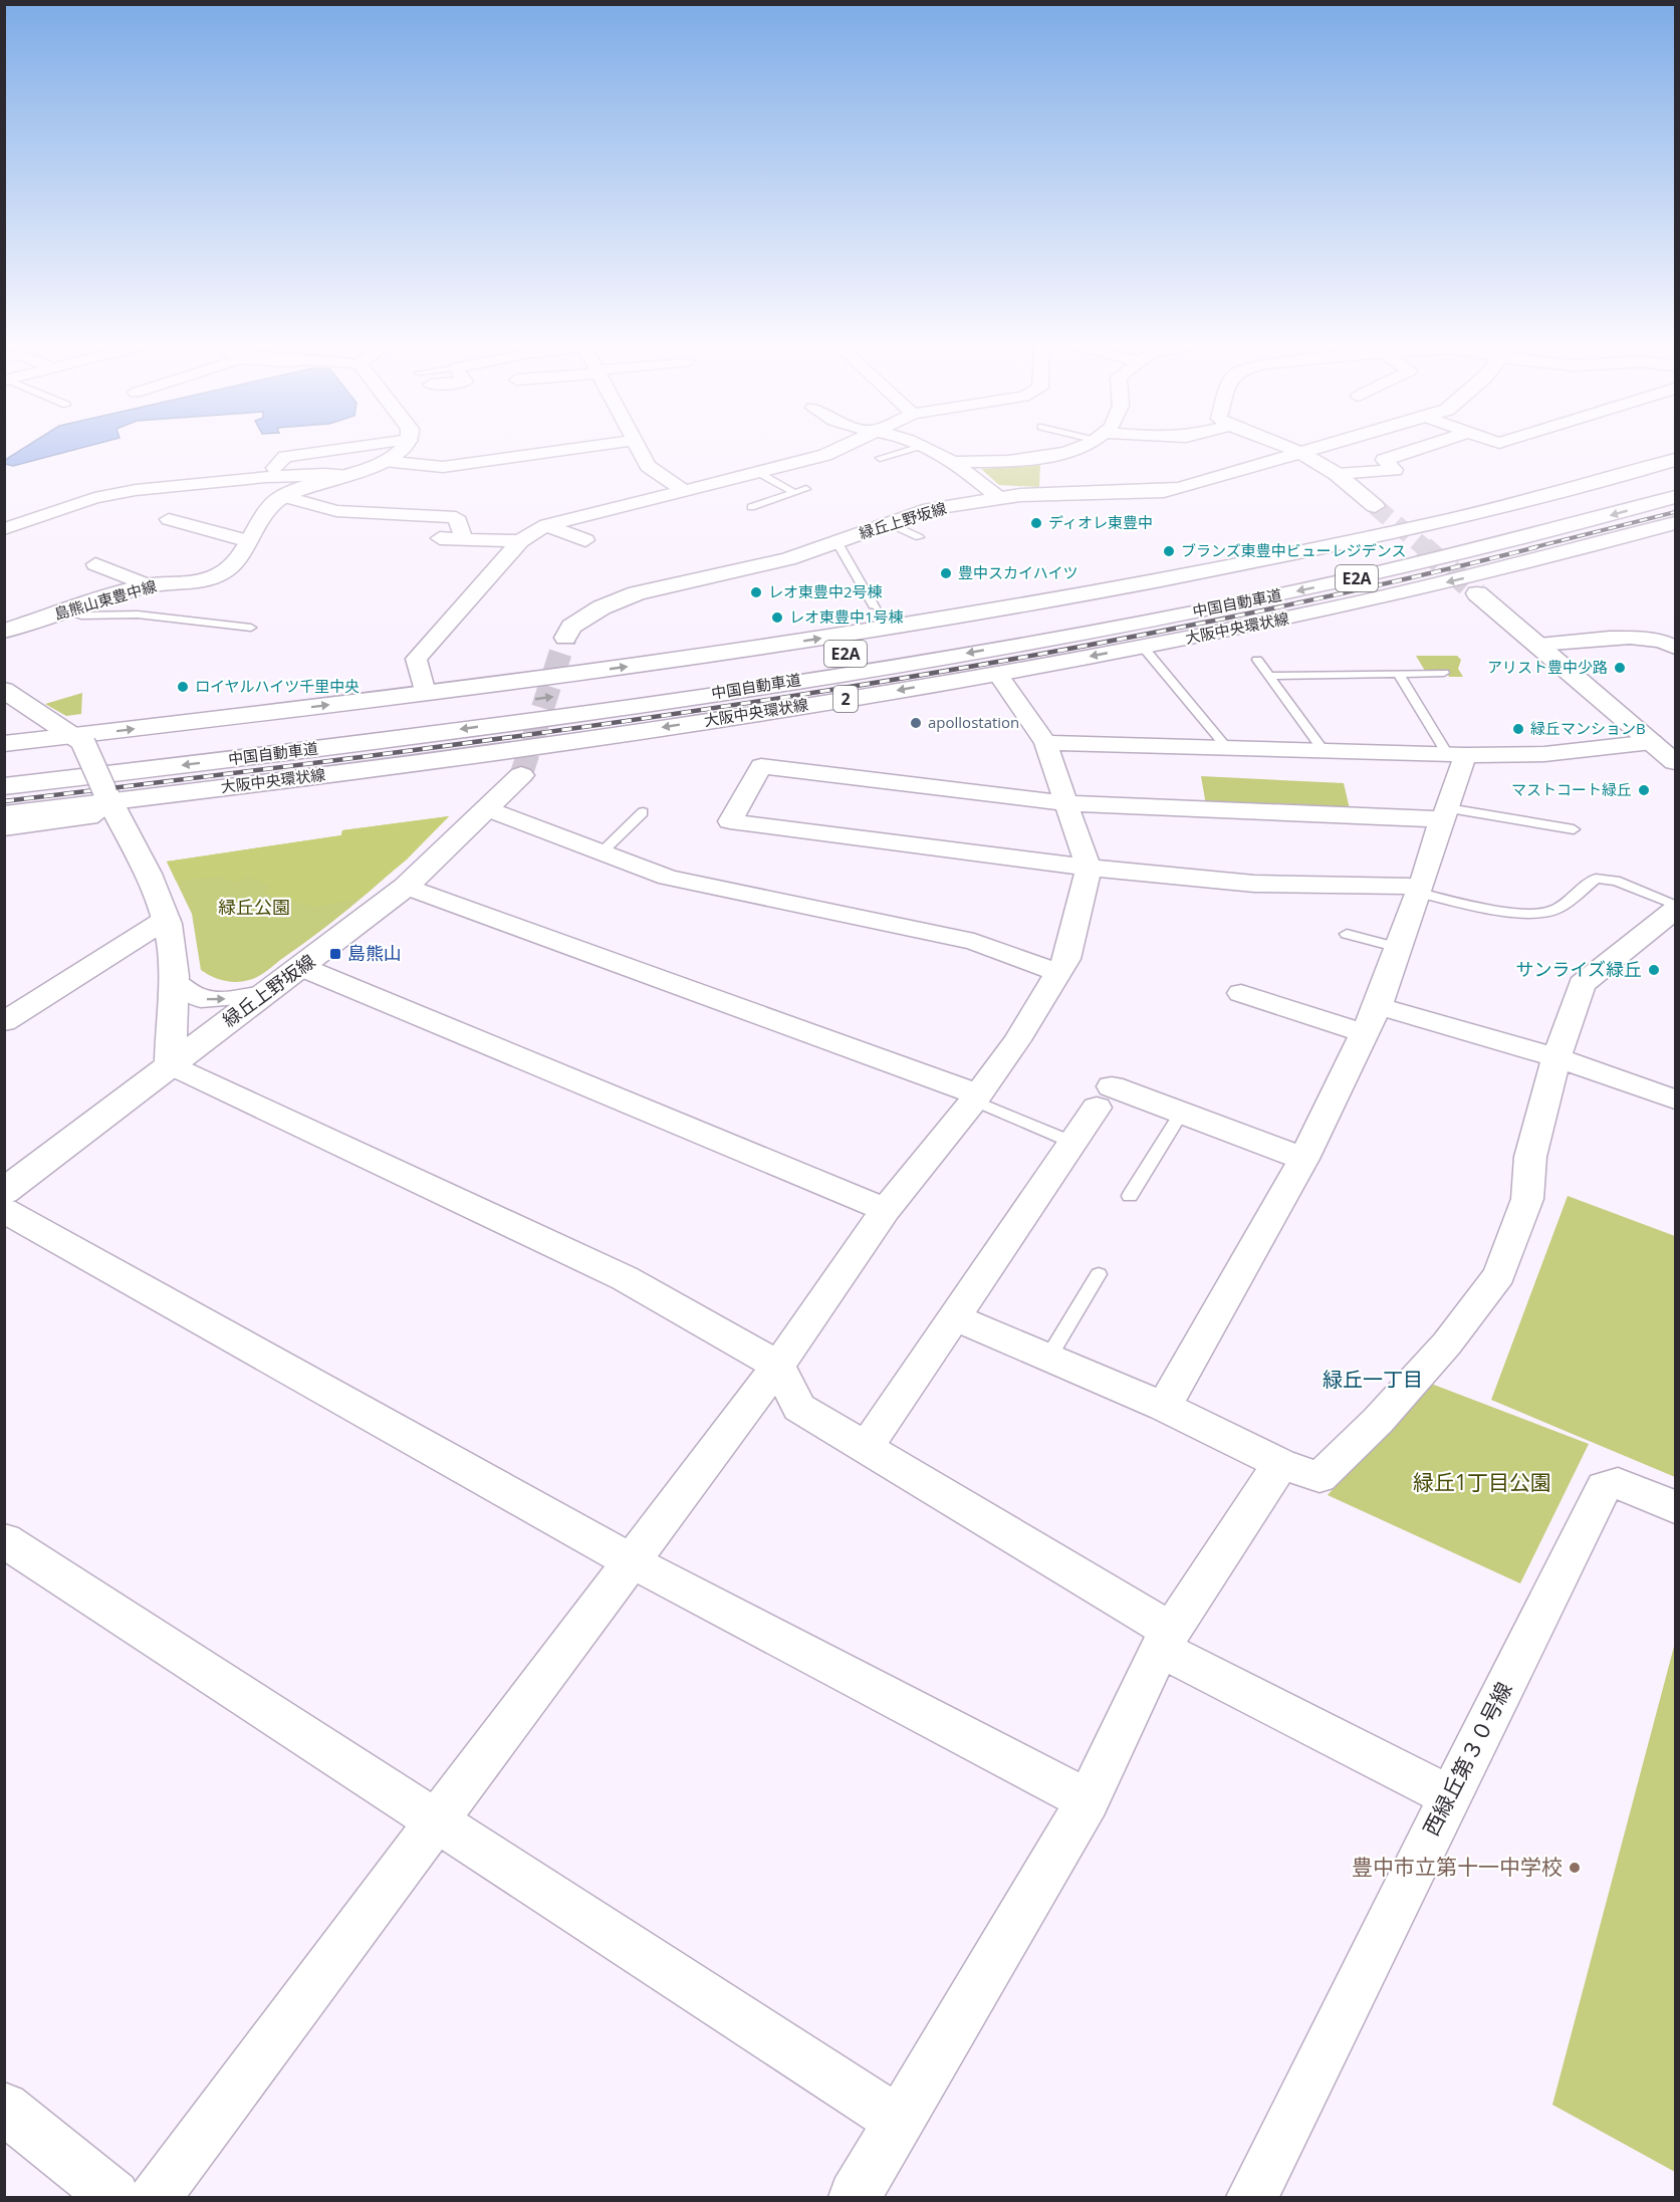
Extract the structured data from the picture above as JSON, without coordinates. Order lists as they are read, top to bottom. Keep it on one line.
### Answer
{"streets":{"main road":["緑丘上野坂線","E2A","島熊山東豊中線","中国自動車道","大阪中央環状線","2"],"street":["西緑丘第３０号線"]},"districts":["緑丘一丁目"],"parks":["緑丘公園","緑丘1丁目公園"],"places":{"other":["ディオレ東豊中","ブランズ東豊中ビューレジデンス","豊中スカイハイツ","レオ東豊中2号棟","レオ東豊中1号棟","アリスト豊中少路","ロイヤルハイツ千里中央","apollostation","緑丘マンションB","マストコート緑丘","サンライズ緑丘","豊中市立第十一中学校"],"transit":["島熊山"]}}
